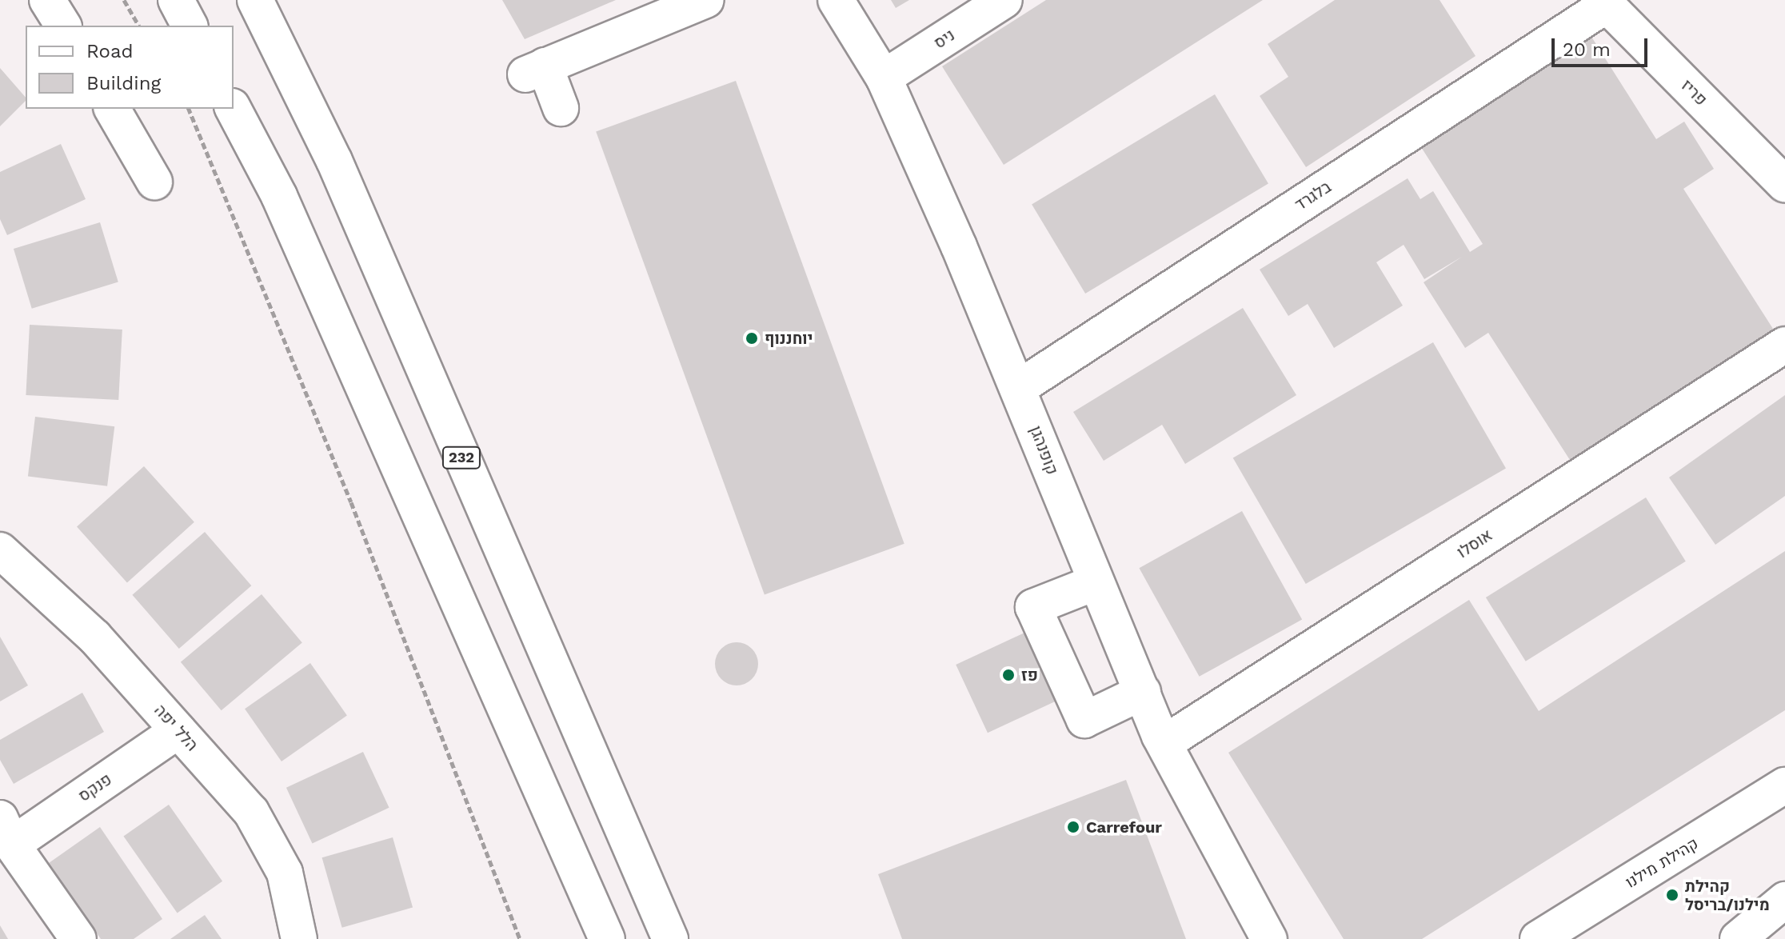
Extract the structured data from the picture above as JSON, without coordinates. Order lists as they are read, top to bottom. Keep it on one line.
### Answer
{"streets":{"street":["ניס","פריז","בלגרד","קופנהגן","232","אוסלו","הלל יפה","פנקס","קהילת מילנו"]},"crossings":[["ניס","קופנהגן"],["פריז","בלגרד"],["בלגרד","קופנהגן"],["קופנהגן","אוסלו"],["הלל יפה","פנקס"]],"places":["יוחננוף","פז","Carrefour","קהילת מילנו/בריסל"],"legend":["Road","Building"],"scale_bar":"20 m"}
